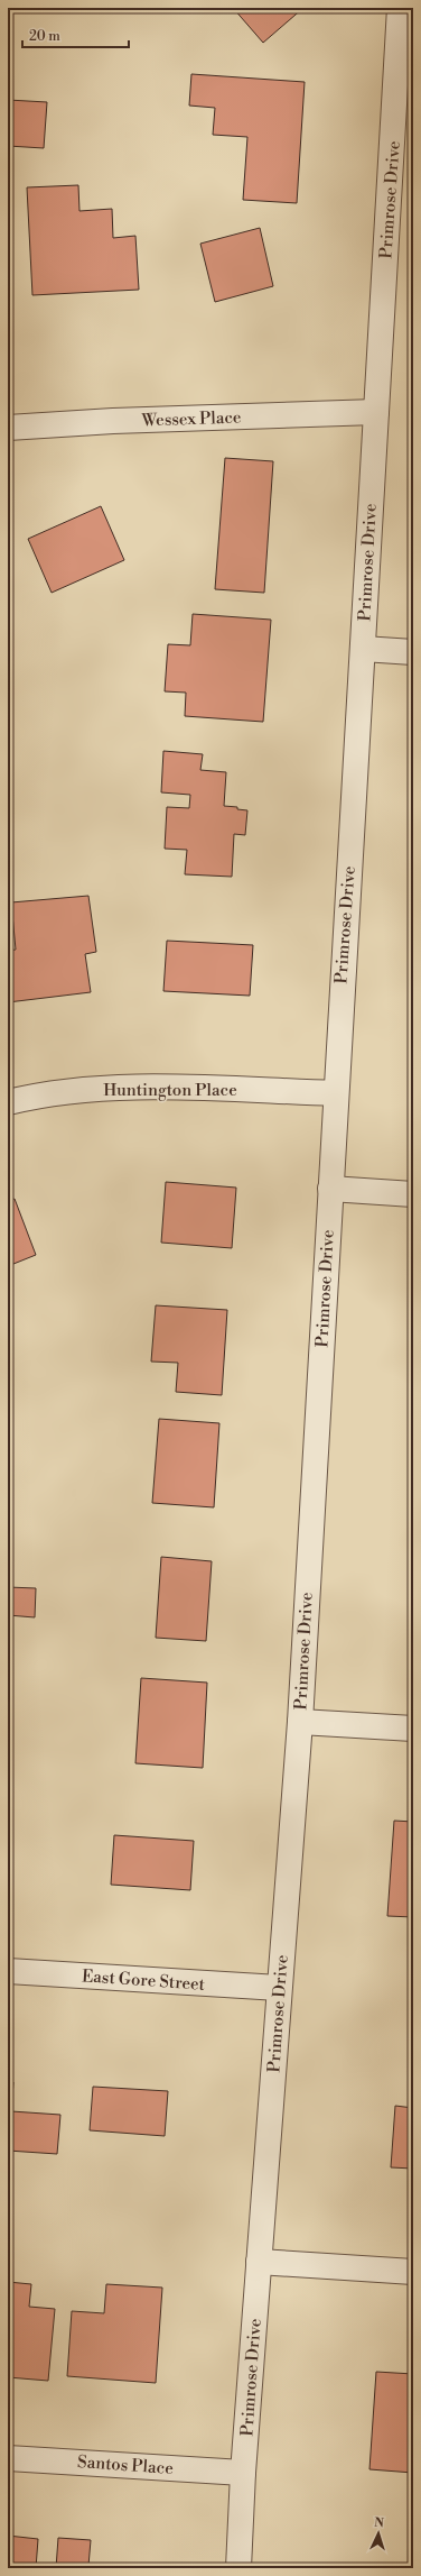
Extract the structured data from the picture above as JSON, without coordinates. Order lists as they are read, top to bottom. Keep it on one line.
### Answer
{"streets":{"street":["Primrose Drive","Wessex Place","Huntington Place","East Gore Street","Santos Place"]},"crossings":[["Primrose Drive","Wessex Place"],["Primrose Drive","Huntington Place"],["Primrose Drive","East Gore Street"],["Primrose Drive","Santos Place"]],"scale_bar":"20 m","north":"top"}
